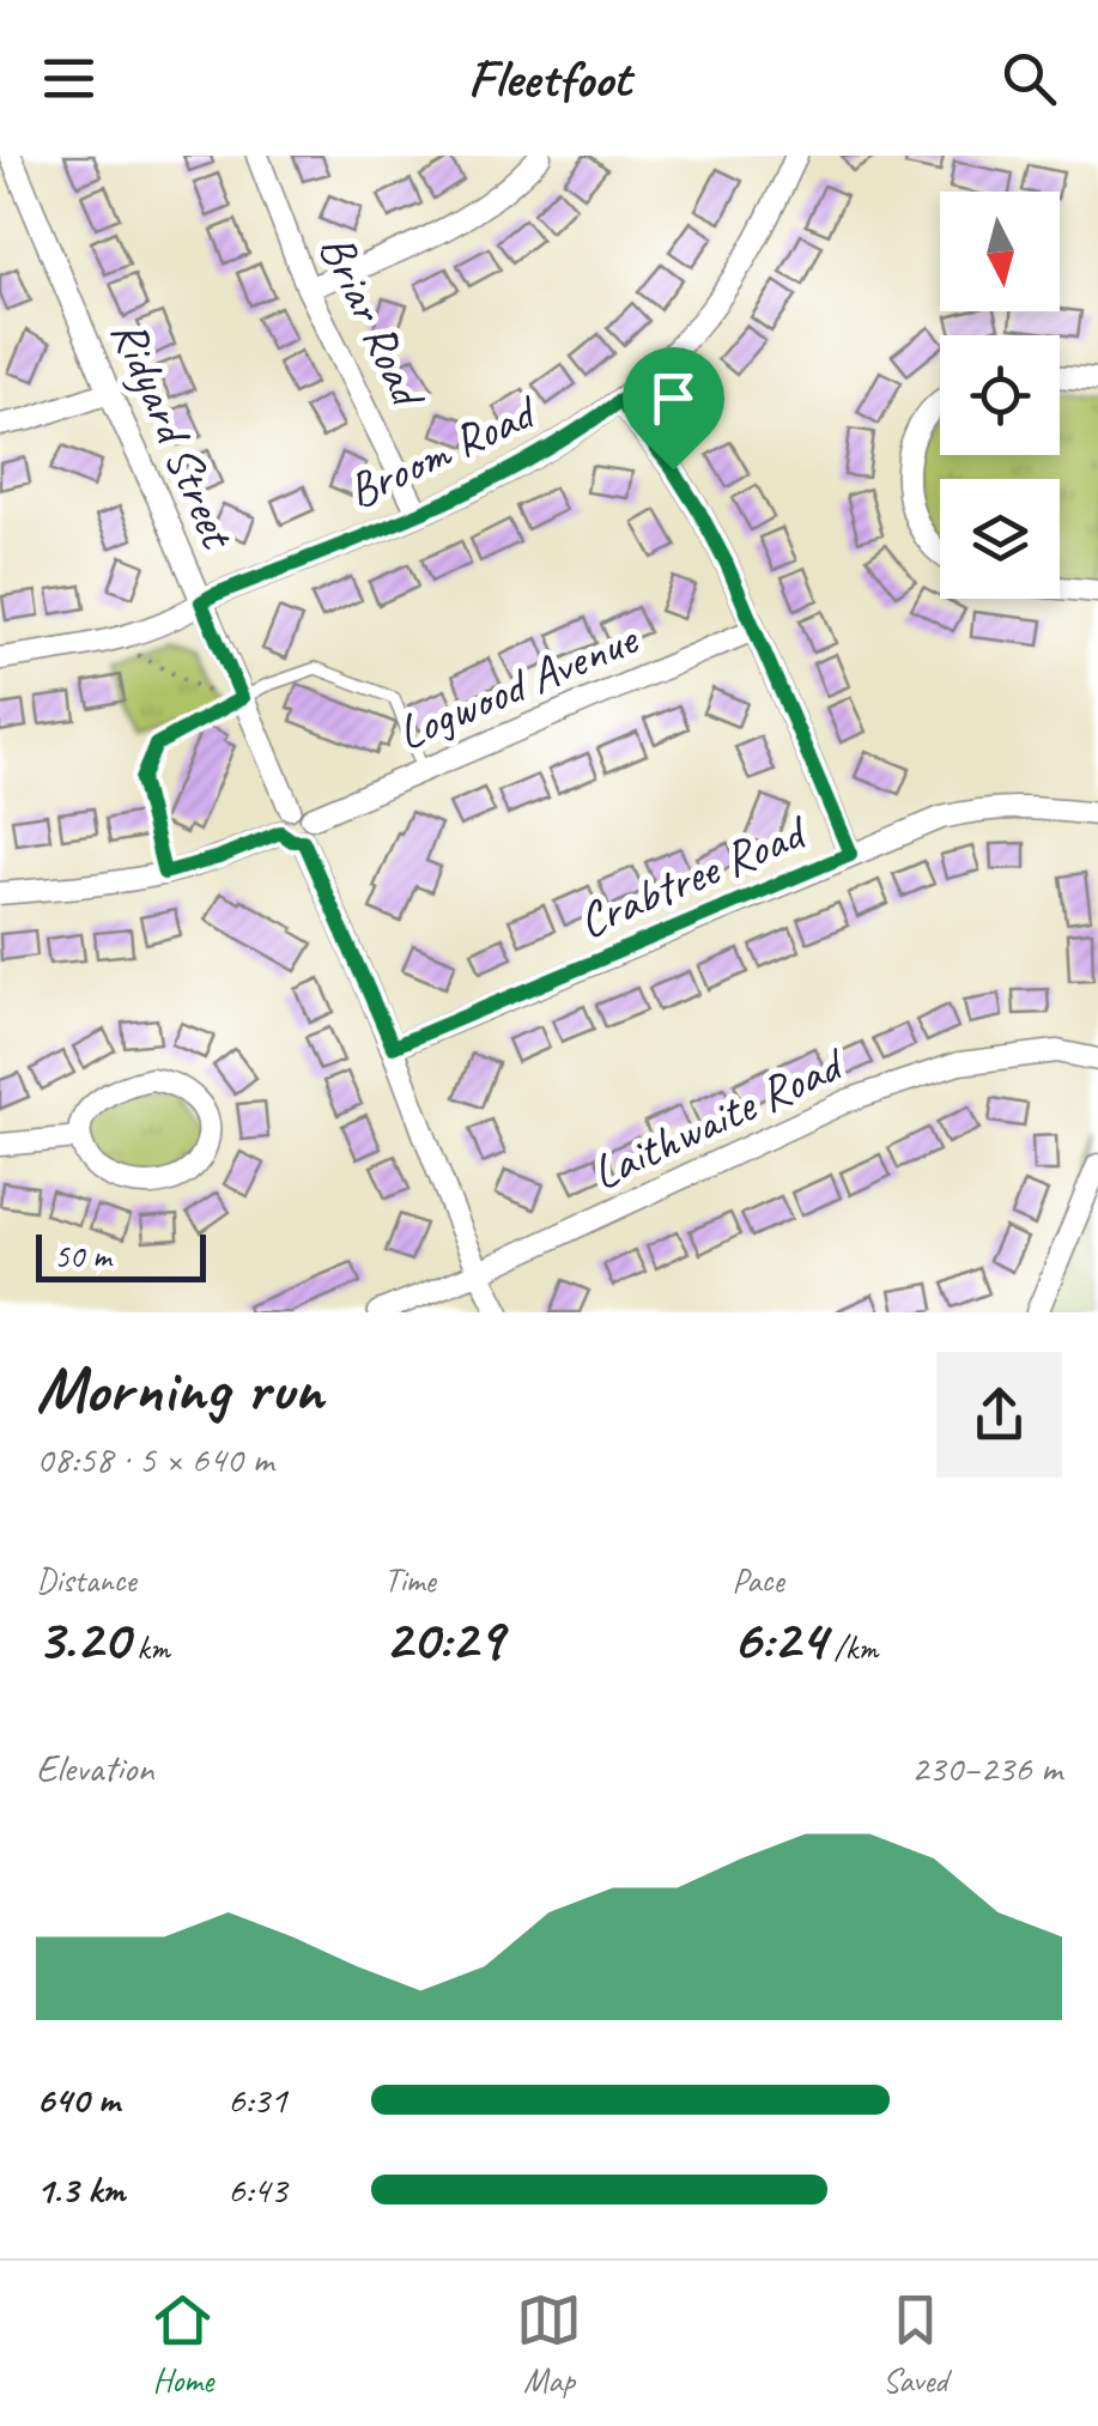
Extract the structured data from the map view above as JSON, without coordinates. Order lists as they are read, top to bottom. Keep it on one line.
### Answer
{"streets":{"street":["Briar Road","Ridyard Street","Broom Road","Logwood Avenue","Crabtree Road","Laithwaite Road"]},"crossings":[["Briar Road","Broom Road"],["Ridyard Street","Broom Road"],["Ridyard Street","Logwood Avenue"]],"scale_bar":"50 m","north":"bottom","page":{"header":"Fleetfoot","scale":"50 m","heading":["Morning run","08:58 · 5 × 640 m"],"stats":[["Distance","3.20 km"],["Time","20:29"],["Pace","6:24 /km"]],"chart":["Elevation","230–236 m"],"list":[{"name":"640 m","note":"6:31"},{"name":"1.3 km","note":"6:43"}],"tabs":["Home","Map","Saved"]}}
